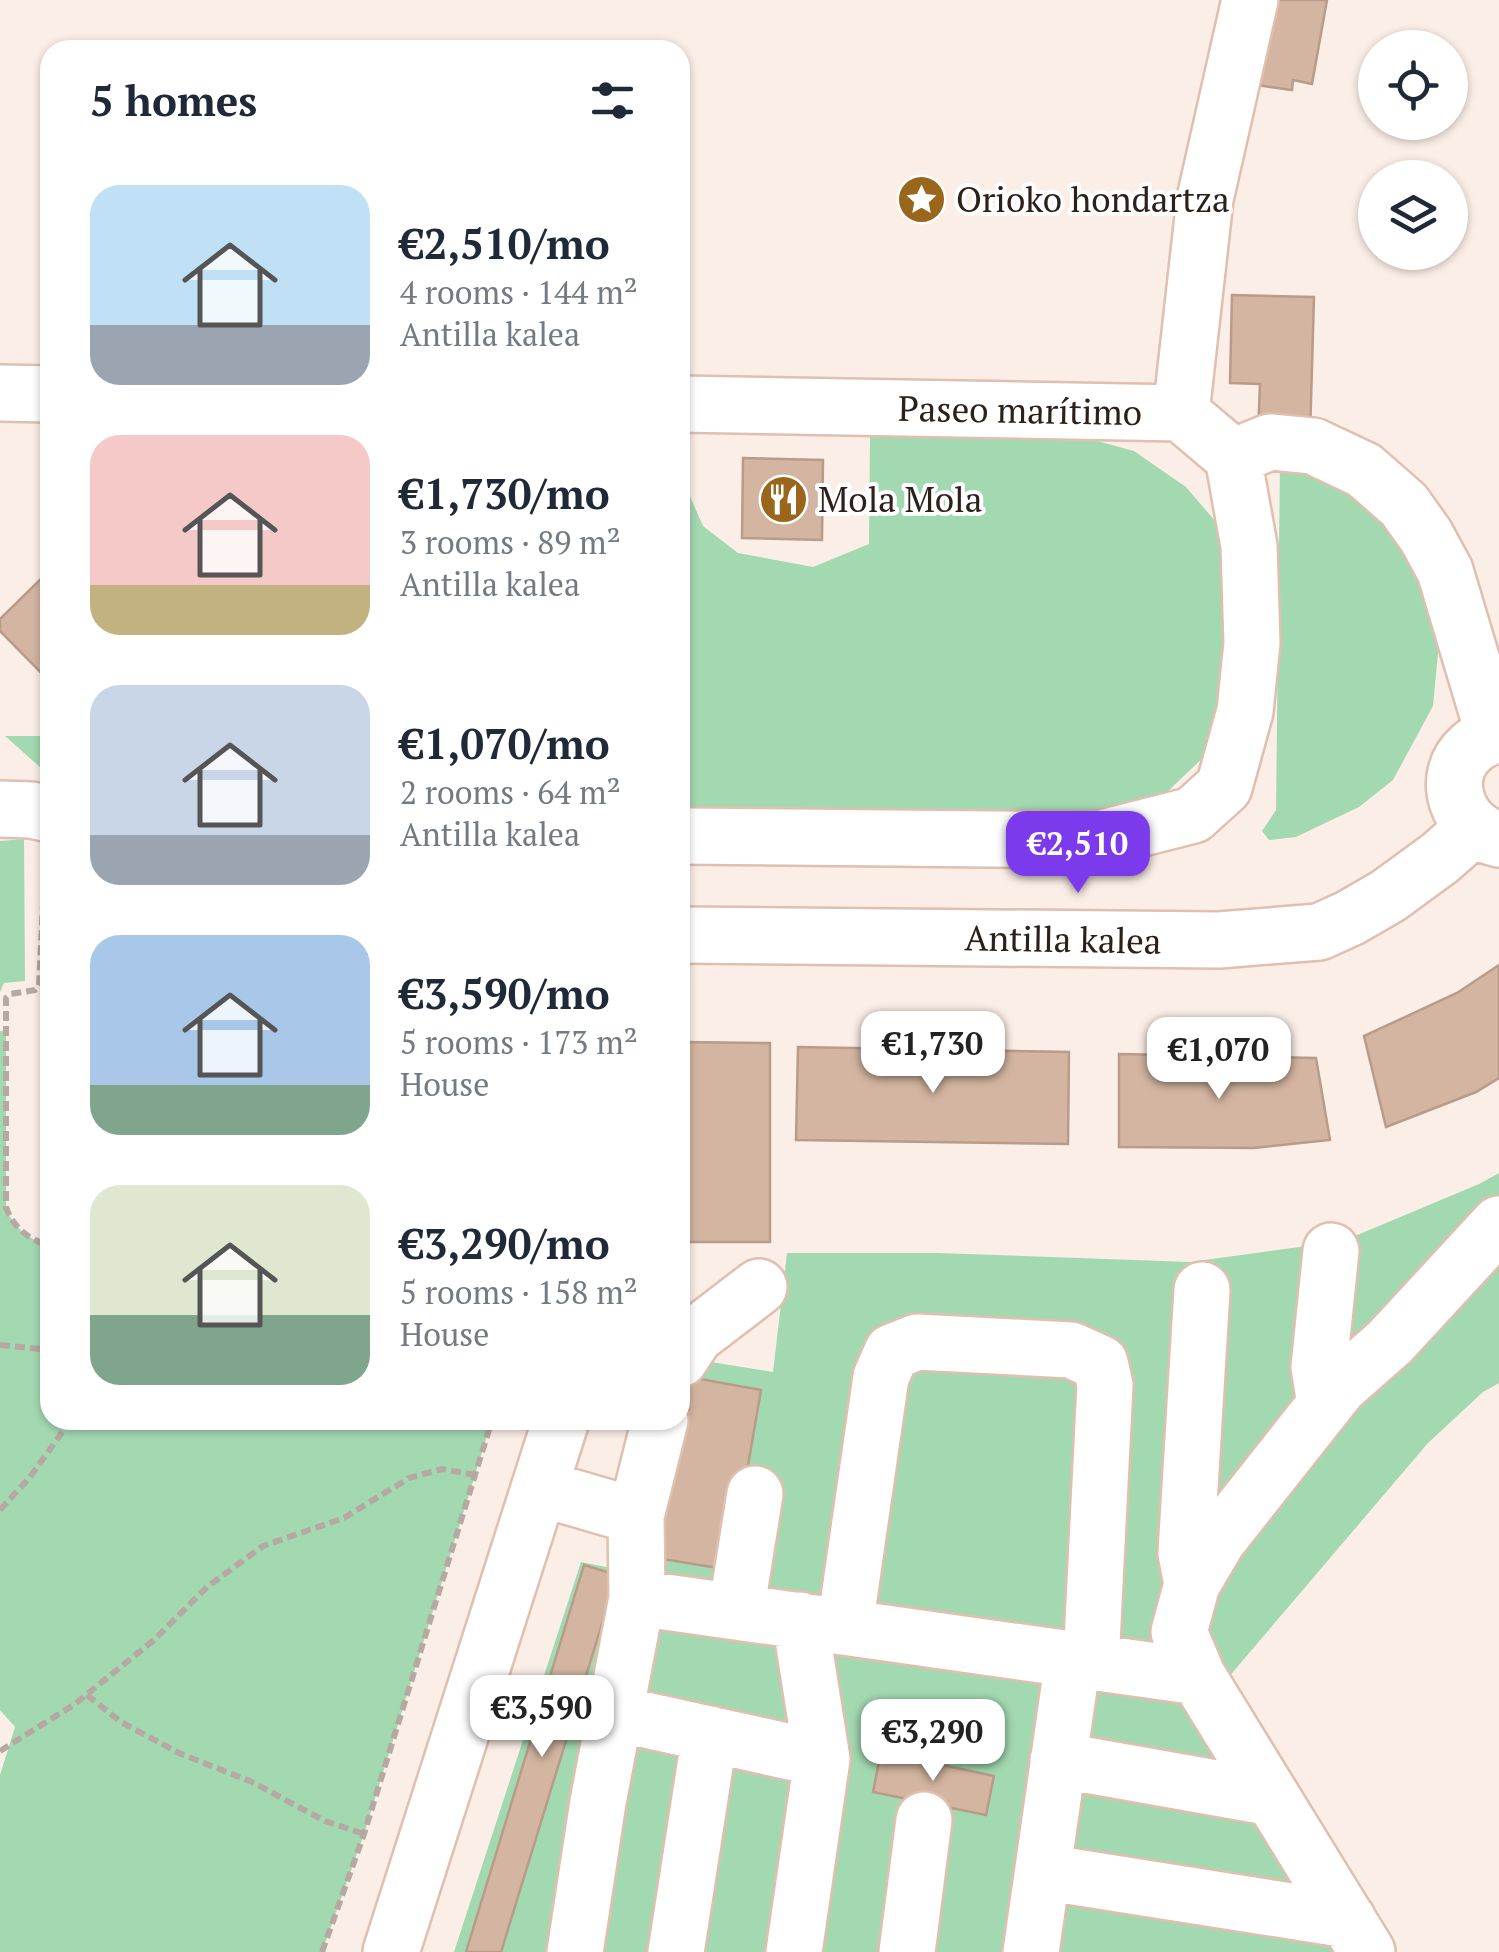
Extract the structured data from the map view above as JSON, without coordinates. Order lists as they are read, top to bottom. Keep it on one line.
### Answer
{"streets":{"street":["Paseo marítimo","Antilla kalea"]},"places":{"place":["Orioko hondartza"],"restaurant":["Mola Mola"]},"page":{"heading":"5 homes","list":[{"name":"€2,510/mo","note":"4 rooms · 144 m² · Antilla kalea"},{"name":"€1,730/mo","note":"3 rooms · 89 m² · Antilla kalea"},{"name":"€1,070/mo","note":"2 rooms · 64 m² · Antilla kalea"},{"name":"€3,590/mo","note":"5 rooms · 173 m² · House"},{"name":"€3,290/mo","note":"5 rooms · 158 m² · House"}],"price":["€2,510","€1,730","€1,070","€3,590","€3,290"]}}
